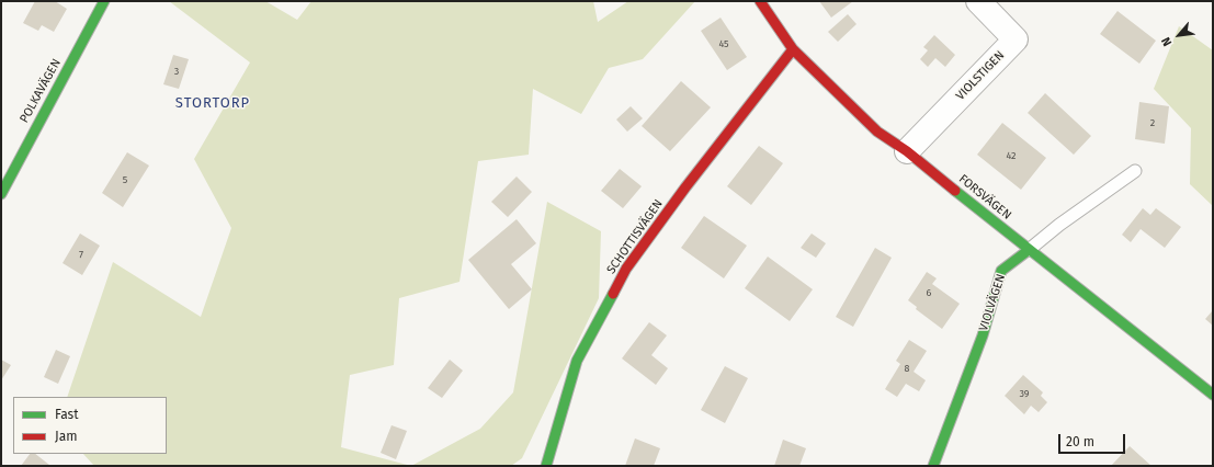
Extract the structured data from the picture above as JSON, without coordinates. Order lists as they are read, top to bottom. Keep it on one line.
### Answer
{"streets":{"street":["VIOLSTIGEN","POLKAVÄGEN","FORSVÄGEN","SCHOTTISVÄGEN","VIOLVÄGEN"]},"crossings":[["VIOLSTIGEN","FORSVÄGEN"],["FORSVÄGEN","SCHOTTISVÄGEN"],["FORSVÄGEN","VIOLVÄGEN"]],"districts":["STORTORP"],"house_numbers":["45","3","2","42","5","7","6","8","39"],"legend":["Fast","Jam"],"scale_bar":"20 m","north":"bottom left"}
